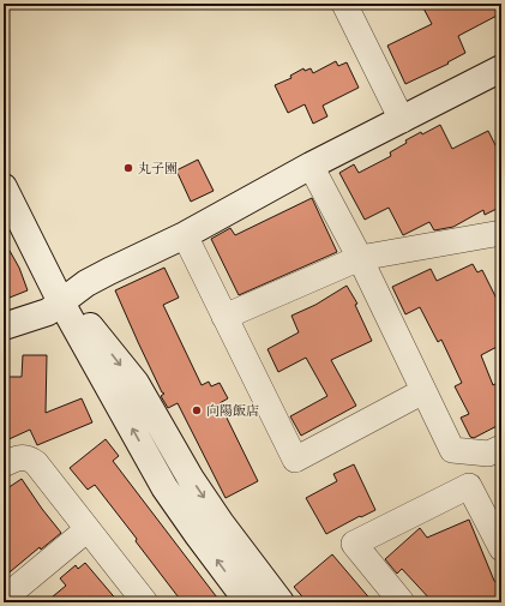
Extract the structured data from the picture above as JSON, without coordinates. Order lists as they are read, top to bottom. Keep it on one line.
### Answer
{"places":["丸子園","向陽飯店"]}
